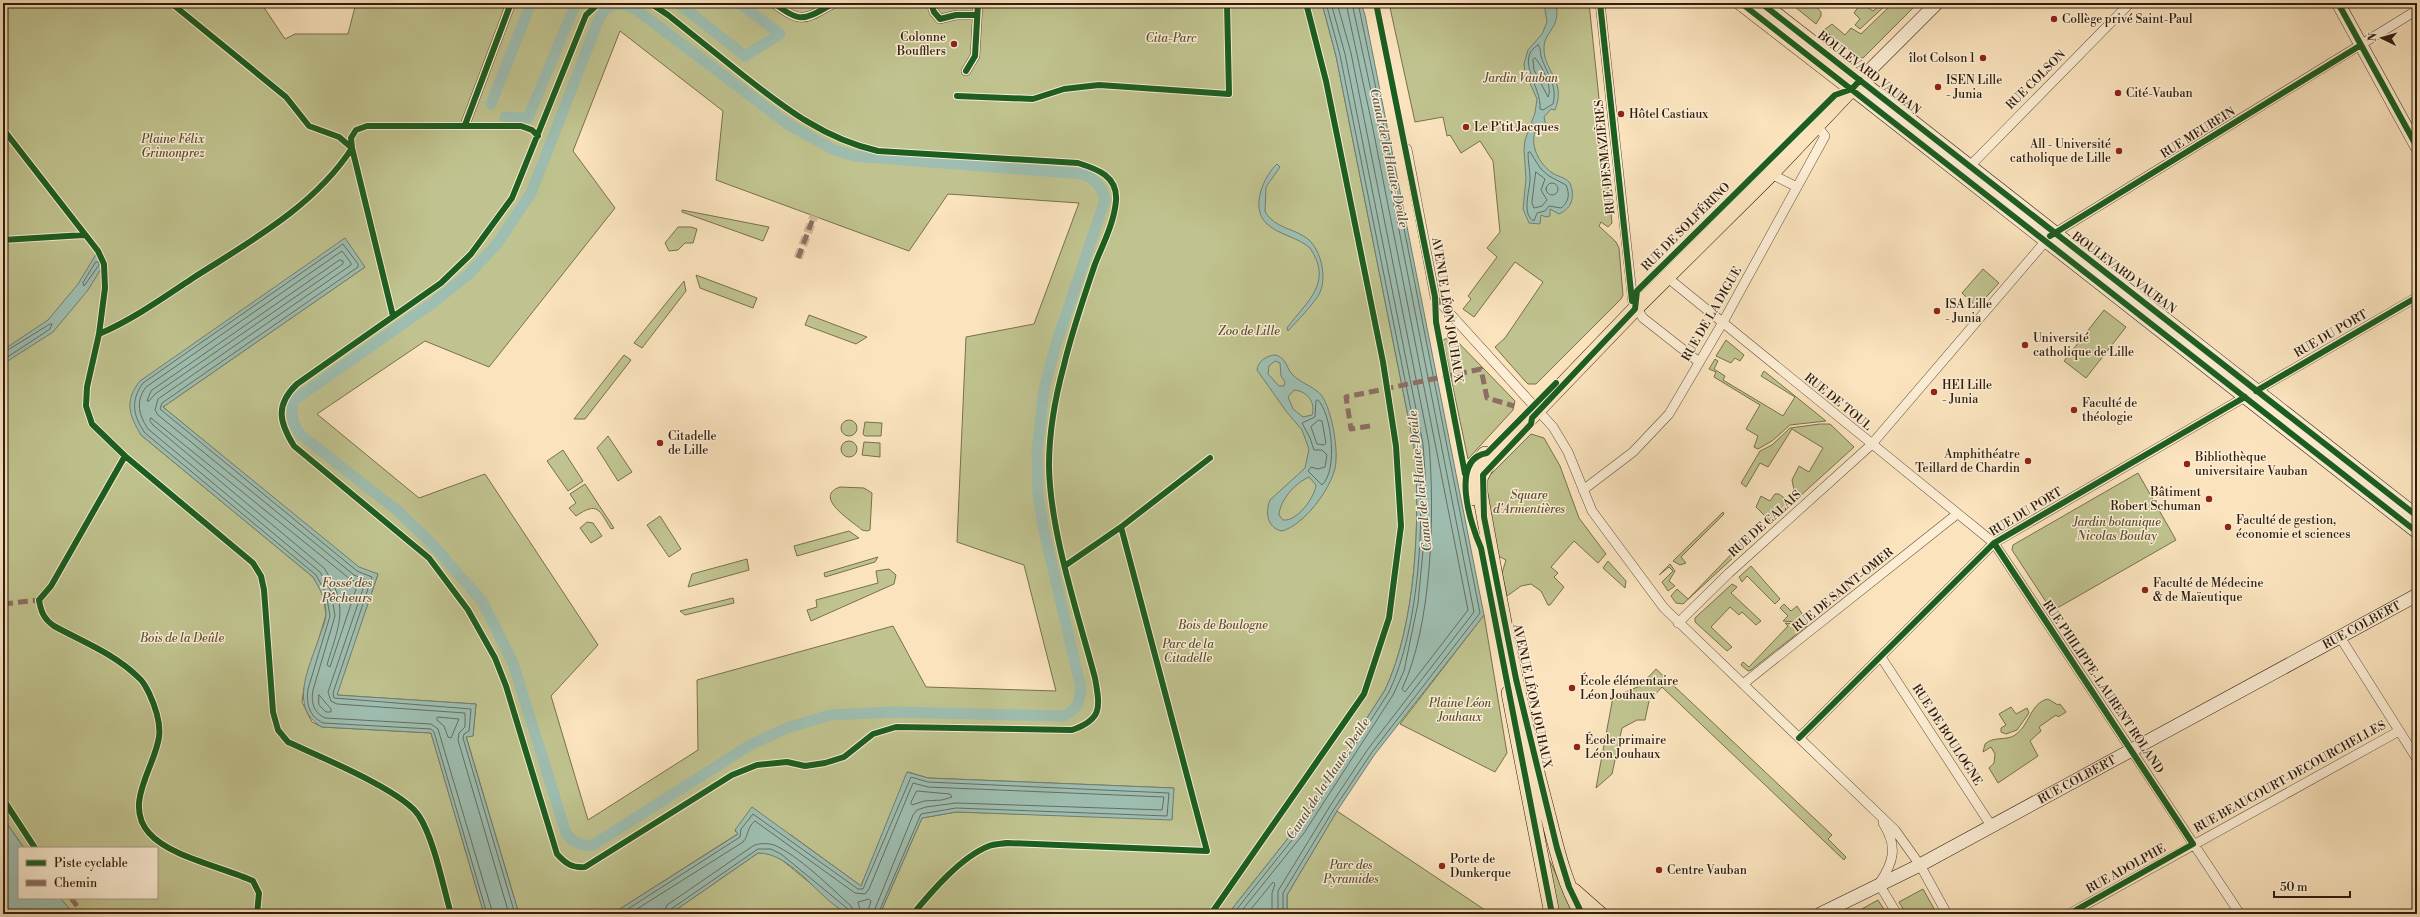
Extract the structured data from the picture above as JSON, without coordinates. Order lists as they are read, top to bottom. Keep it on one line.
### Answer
{"streets":{"main road":["BOULEVARD VAUBAN","RUE DE SOLFÉRINO","AVENUE LÉON JOUHAUX","RUE COLBERT"],"street":["RUE COLSON","RUE MEUREIN","RUE DESMAZIÈRES","RUE DE LA DIGUE","RUE DU PORT","RUE DE TOUL","RUE DE CALAIS","RUE DE SAINT-OMER","RUE PHILIPPE-LAURENT ROLAND","RUE DE BOULOGNE","RUE BEAUCOURT-DECOURCHELLES","RUE ADOLPHE"]},"crossings":[["BOULEVARD VAUBAN","RUE COLSON"],["BOULEVARD VAUBAN","RUE MEUREIN"],["BOULEVARD VAUBAN","RUE DE SOLFÉRINO"],["BOULEVARD VAUBAN","RUE DU PORT"],["RUE MEUREIN","RUE DE TOUL"],["RUE MEUREIN","RUE DE CALAIS"],["RUE DESMAZIÈRES","RUE DE SOLFÉRINO"],["RUE DE SOLFÉRINO","AVENUE LÉON JOUHAUX"],["RUE DE SOLFÉRINO","RUE DE LA DIGUE"],["RUE DE SOLFÉRINO","RUE DE TOUL"],["RUE DE LA DIGUE","RUE DE TOUL"],["RUE DU PORT","RUE DE TOUL"],["RUE DU PORT","RUE PHILIPPE-LAURENT ROLAND"],["RUE DU PORT","RUE DE BOULOGNE"],["RUE DE TOUL","RUE DE CALAIS"],["RUE DE TOUL","RUE DE SAINT-OMER"],["RUE DE TOUL","RUE PHILIPPE-LAURENT ROLAND"],["RUE COLBERT","RUE PHILIPPE-LAURENT ROLAND"],["RUE COLBERT","RUE DE BOULOGNE"],["RUE PHILIPPE-LAURENT ROLAND","RUE BEAUCOURT-DECOURCHELLES"],["RUE PHILIPPE-LAURENT ROLAND","RUE ADOLPHE"],["RUE BEAUCOURT-DECOURCHELLES","RUE ADOLPHE"]],"water":["Canal de la Haute-Deûle","Fossé des Pêcheurs"],"parks":["Cita-Parc","Jardin Vauban","Plaine Félix Grimonprez","Zoo de Lille","Square d'Armentières","Jardin botanique Nicolas Boulay","Bois de Boulogne","Bois de la Deûle","Parc de la Citadelle","Plaine Léon Jouhaux","Parc des Pyramides"],"places":["Collège privé Saint-Paul","Colonne Boufflers","îlot Colson 1","ISEN Lille - Junia","Cité-Vauban","Hôtel Castiaux","Le P'tit Jacques","All - Université catholique de Lille","ISA Lille - Junia","Université catholique de Lille","HEI Lille - Junia","Faculté de théologie","Citadelle de Lille","Amphithéatre Teillard de Chardin","Bibliothèque universitaire Vauban","Bâtiment Robert Schuman","Faculté de gestion, économie et sciences","Faculté de Médecine & de Maïeutique","École élémentaire Léon Jouhaux","École primaire Léon Jouhaux","Porte de Dunkerque","Centre Vauban"],"legend":["Piste cyclable","Chemin"],"scale_bar":"50 m","north":"left"}
